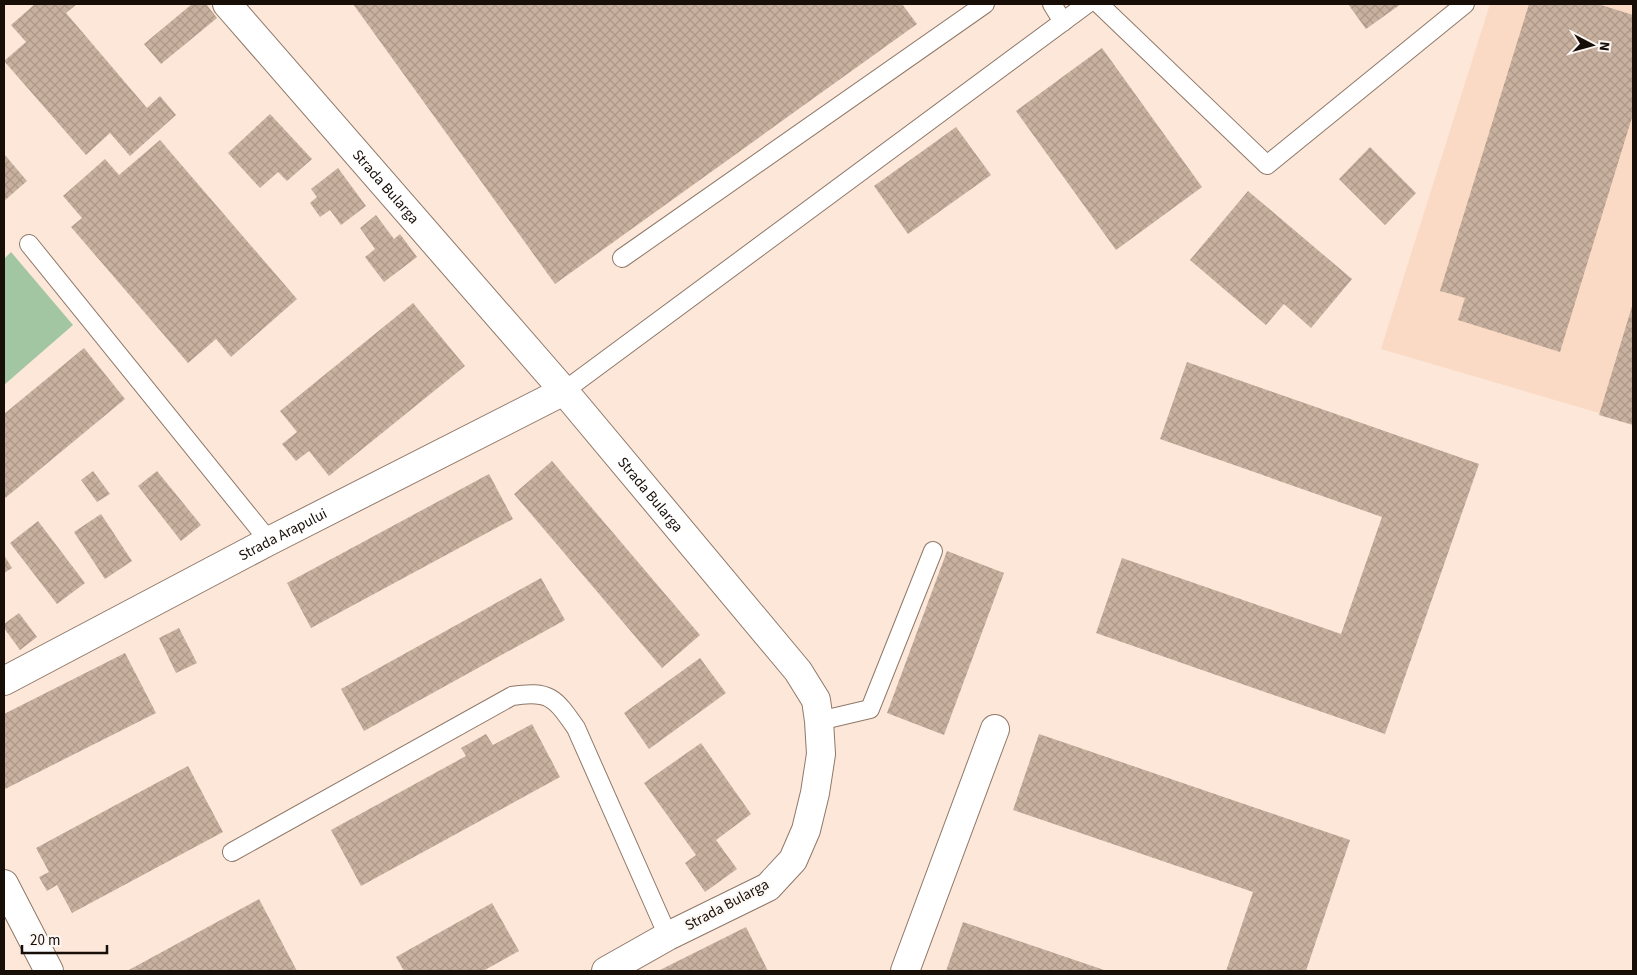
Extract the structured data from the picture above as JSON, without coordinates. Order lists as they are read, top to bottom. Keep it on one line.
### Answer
{"streets":{"street":["Strada Bularga","Strada Arapului"]},"crossings":[["Strada Bularga","Strada Arapului"]],"scale_bar":"20 m","north":"right"}
